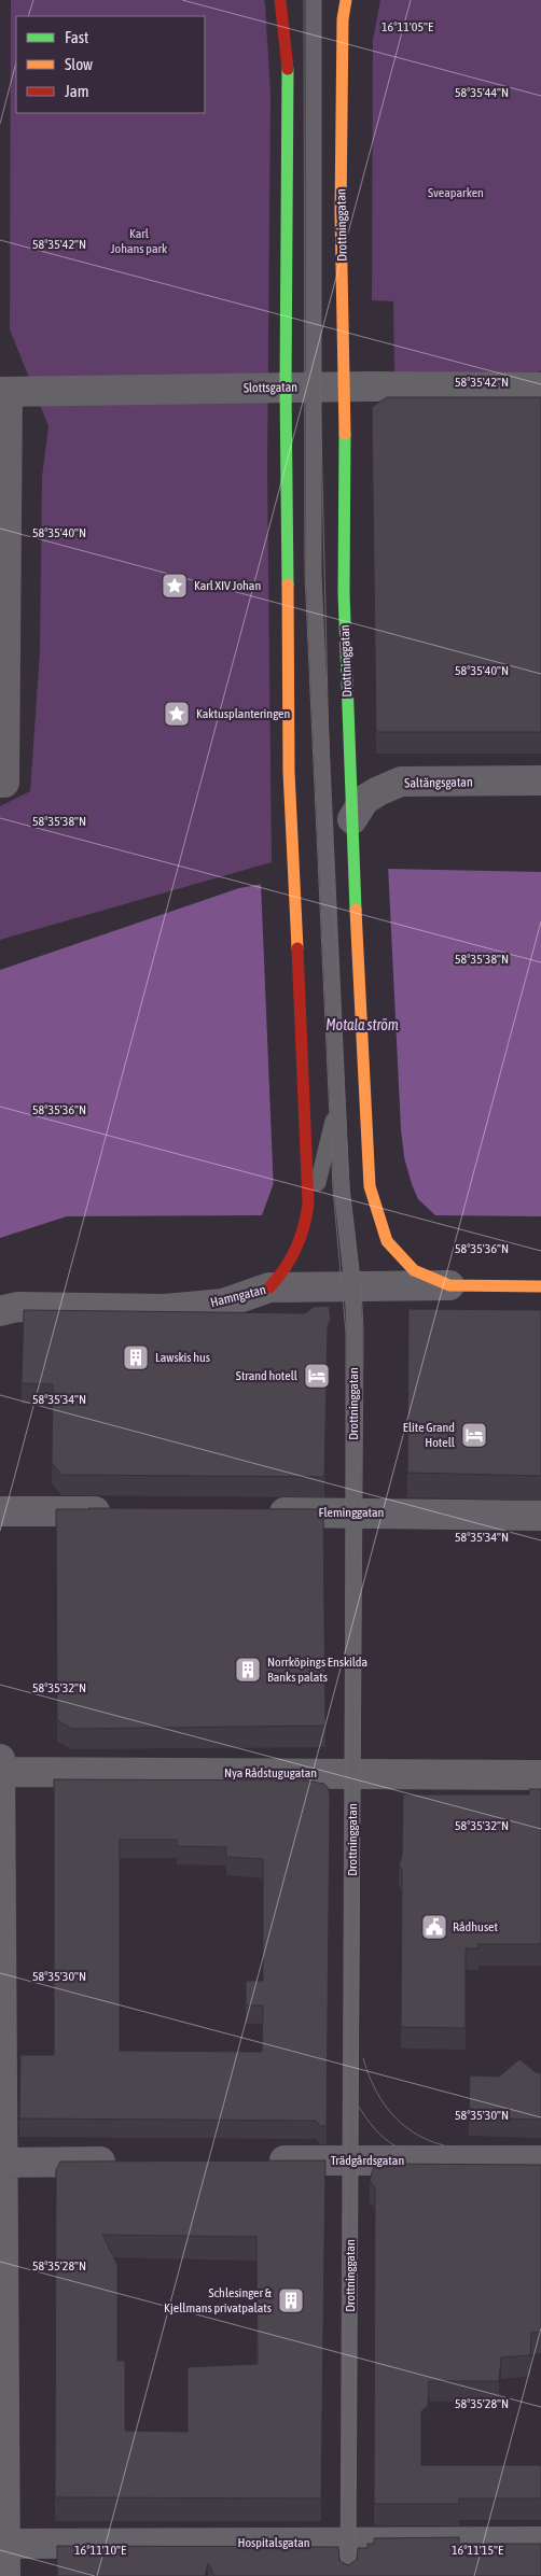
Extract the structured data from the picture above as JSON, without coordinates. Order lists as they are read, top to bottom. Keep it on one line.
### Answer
{"streets":{"main road":["Drottninggatan","Hamngatan"],"street":["Slottsgatan","Saltängsgatan","Fleminggatan","Nya Rådstugugatan","Trädgårdsgatan","Hospitalsgatan"]},"crossings":[["Drottninggatan","Slottsgatan"],["Drottninggatan","Saltängsgatan"],["Drottninggatan","Hamngatan"],["Drottninggatan","Fleminggatan"],["Drottninggatan","Nya Rådstugugatan"],["Drottninggatan","Trädgårdsgatan"],["Drottninggatan","Hospitalsgatan"]],"water":["Motala ström"],"parks":["Sveaparken","Karl Johans park"],"places":{"place":["Karl XIV Johan","Kaktusplanteringen"],"building":["Lawskis hus","Norrköpings Enskilda Banks palats","Schlesinger & Kjellmans privatpalats"],"hotel":["Strand hotell","Elite Grand Hotell"],"public building":["Rådhuset"]},"legend":["Fast","Slow","Jam"],"coordinates":["16°11'05\"E","58°35'44\"N","58°35'42\"N","58°35'40\"N","58°35'38\"N","58°35'36\"N","58°35'34\"N","58°35'32\"N","58°35'30\"N","58°35'28\"N","16°11'10\"E","16°11'15\"E"]}
